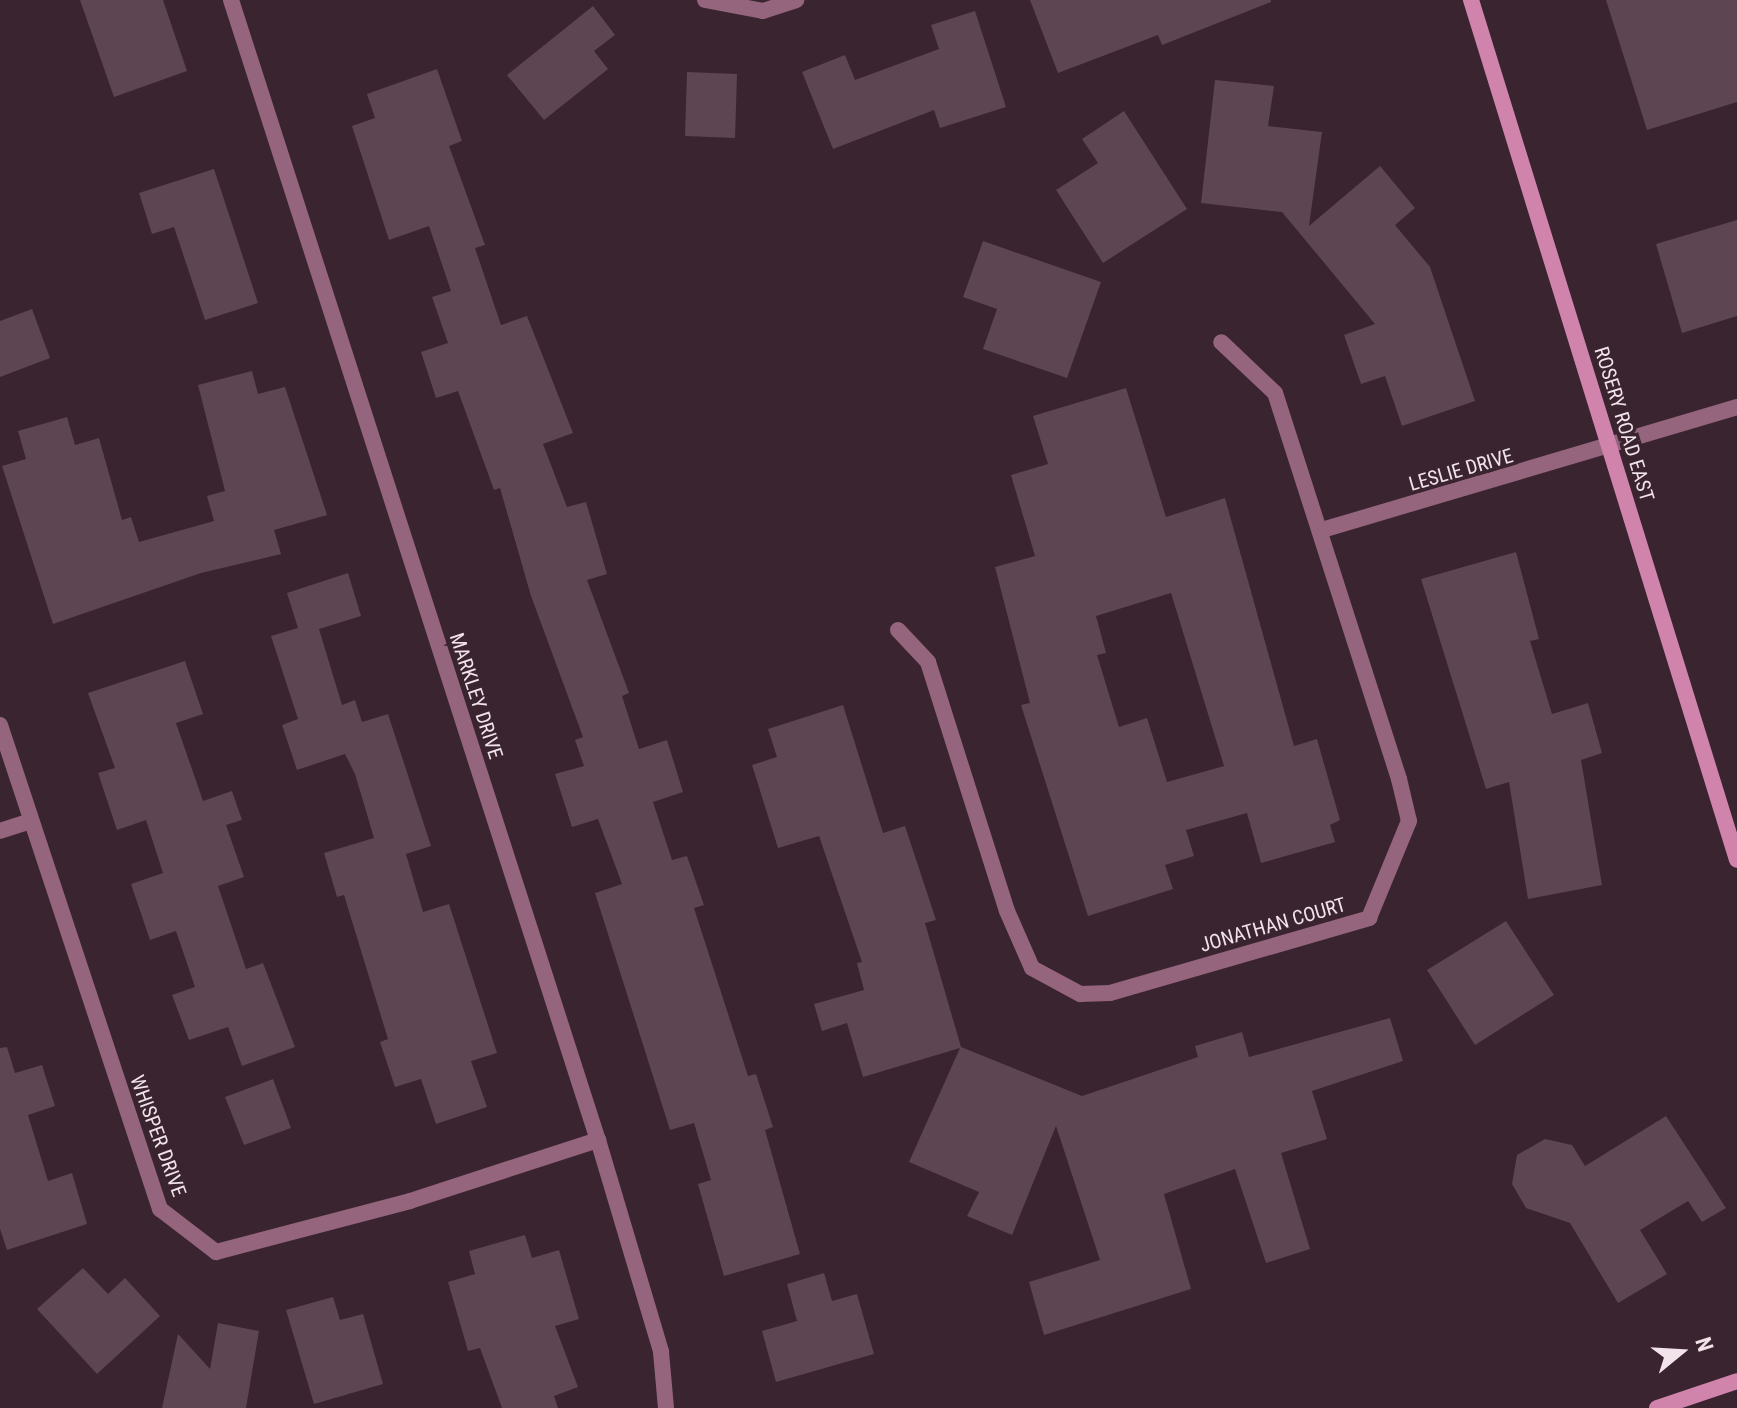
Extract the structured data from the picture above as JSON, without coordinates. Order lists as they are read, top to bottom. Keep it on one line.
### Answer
{"streets":{"street":["ROSERY ROAD EAST","LESLIE DRIVE","MARKLEY DRIVE","JONATHAN COURT","WHISPER DRIVE"]},"crossings":[["ROSERY ROAD EAST","LESLIE DRIVE"],["LESLIE DRIVE","JONATHAN COURT"],["MARKLEY DRIVE","WHISPER DRIVE"]],"north":"right"}
